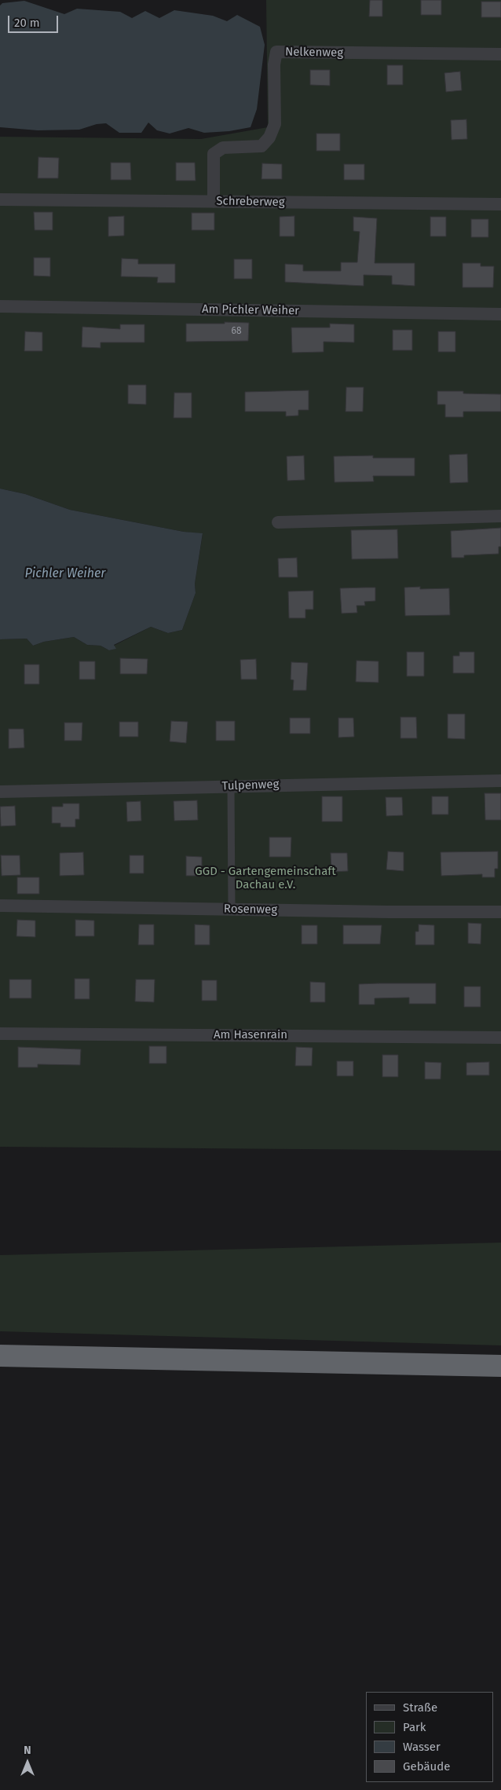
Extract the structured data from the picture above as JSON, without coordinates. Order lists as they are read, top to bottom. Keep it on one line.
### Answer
{"streets":{"street":["Nelkenweg","Schreberweg","Am Pichler Weiher","Tulpenweg","Rosenweg","Am Hasenrain"]},"crossings":[["Nelkenweg","Schreberweg"]],"water":["Pichler Weiher"],"parks":["GGD - Gartengemeinschaft Dachau e.V."],"house_numbers":["68"],"legend":["Straße","Park","Wasser","Gebäude"],"scale_bar":"20 m","north":"top"}
